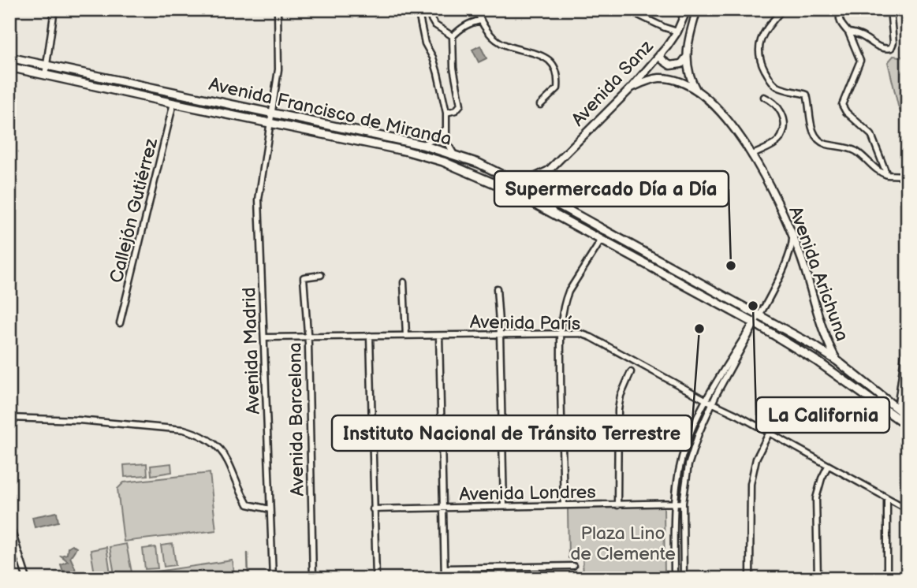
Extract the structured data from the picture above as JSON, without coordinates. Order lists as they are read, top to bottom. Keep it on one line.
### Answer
{"streets":{"main road":["Avenida Francisco de Miranda"],"street":["Avenida Sanz","Callejón Gutiérrez","Avenida Arichuna","Avenida París","Avenida Madrid","Avenida Barcelona","Avenida Londres"]},"crossings":[["Avenida Sanz","Avenida Francisco de Miranda"],["Avenida Francisco de Miranda","Callejón Gutiérrez"],["Avenida Francisco de Miranda","Avenida Arichuna"],["Avenida Francisco de Miranda","Avenida Madrid"],["Avenida París","Avenida Madrid"],["Avenida París","Avenida Barcelona"]],"parks":["Plaza Lino de Clemente"],"places":["Supermercado Día a Día","La California","Instituto Nacional de Tránsito Terrestre"]}
